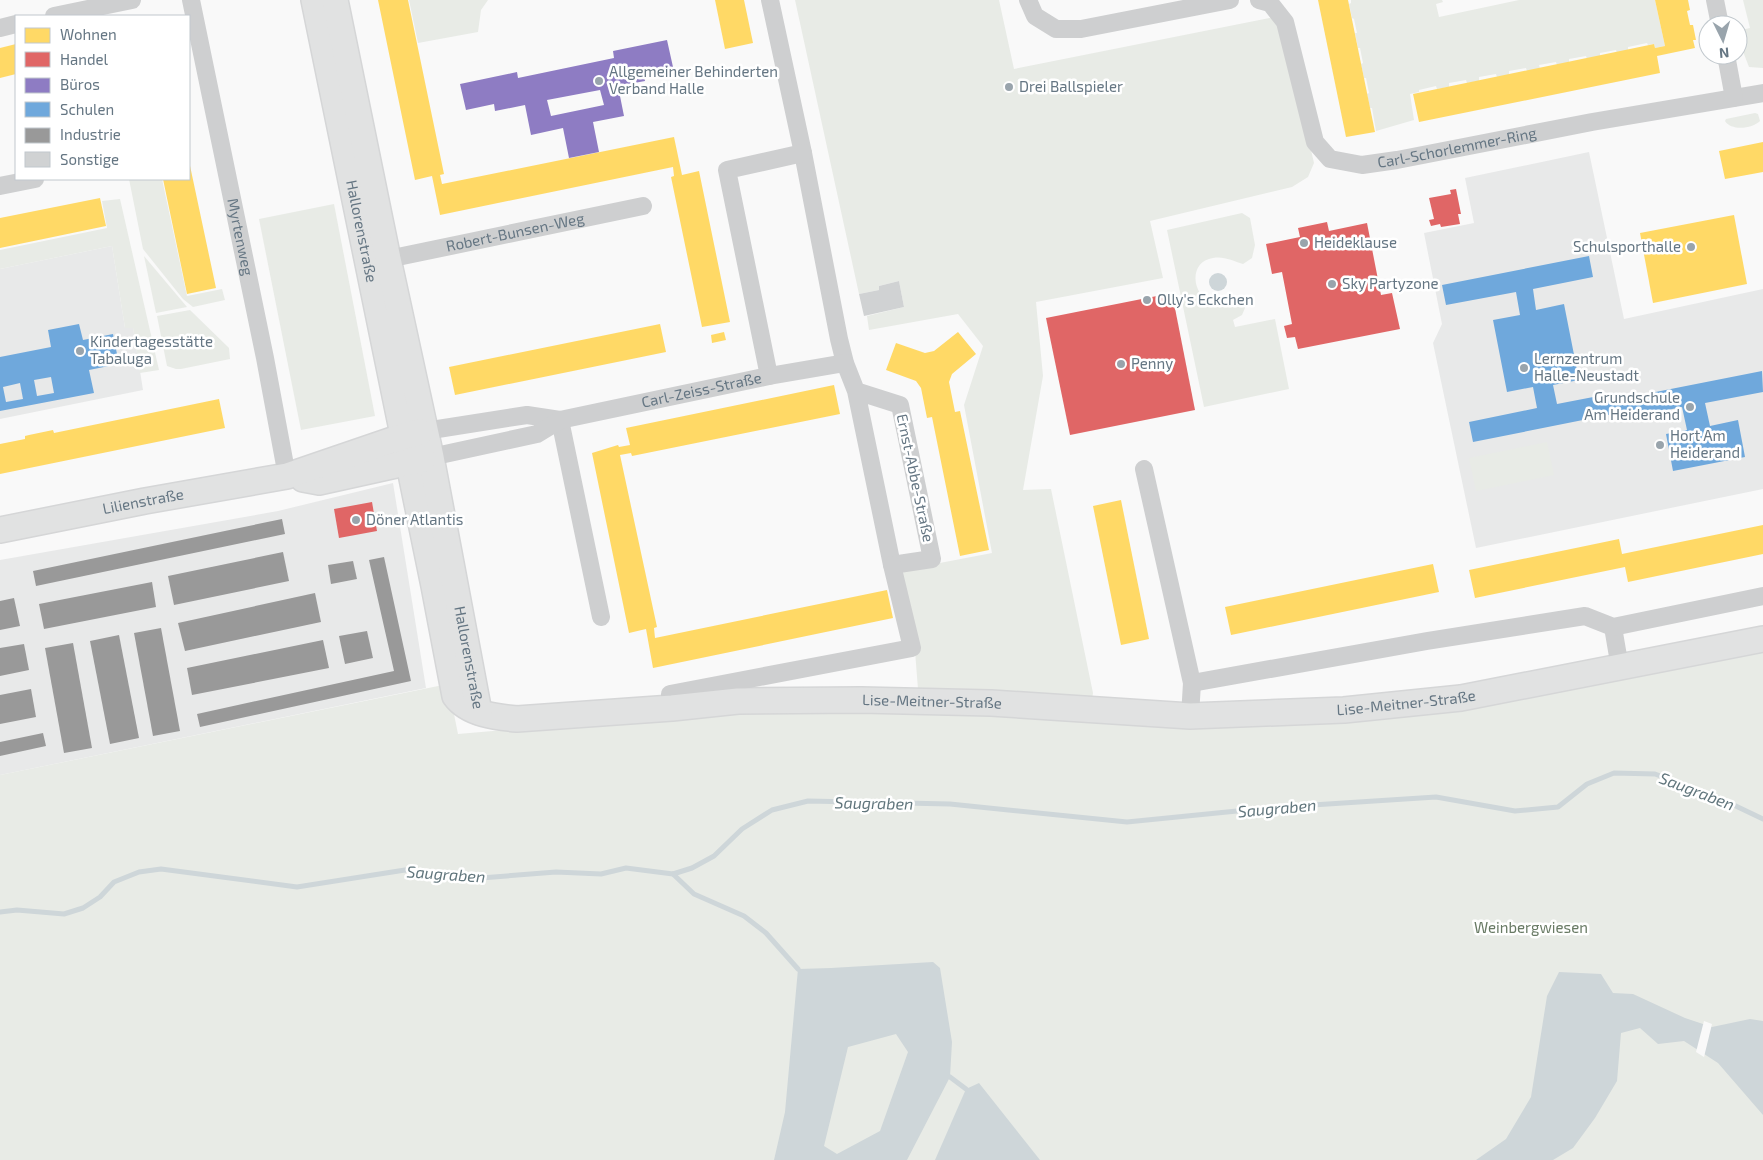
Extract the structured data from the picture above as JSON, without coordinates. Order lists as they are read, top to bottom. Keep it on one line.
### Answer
{"streets":{"street":["Carl-Schorlemmer-Ring","Hallorenstraße","Robert-Bunsen-Weg","Myrtenweg","Carl-Zeiss-Straße","Ernst-Abbe-Straße","Lilienstraße","Lise-Meitner-Straße"]},"crossings":[["Hallorenstraße","Robert-Bunsen-Weg"],["Hallorenstraße","Carl-Zeiss-Straße"],["Hallorenstraße","Lilienstraße"],["Hallorenstraße","Lise-Meitner-Straße"],["Myrtenweg","Lilienstraße"],["Carl-Zeiss-Straße","Lilienstraße"]],"water":["Saugraben"],"parks":["Weinbergwiesen"],"places":["Allgemeiner Behinderten Verband Halle","Drei Ballspieler","Heideklause","Schulsporthalle","Sky Partyzone","Olly's Eckchen","Kindertagesstätte Tabaluga","Penny","Lernzentrum Halle-Neustadt","Grundschule Am Heiderand","Hort Am Heiderand","Döner Atlantis"],"legend":["Wohnen","Handel","Büros","Schulen","Industrie","Sonstige"],"north":"bottom"}
